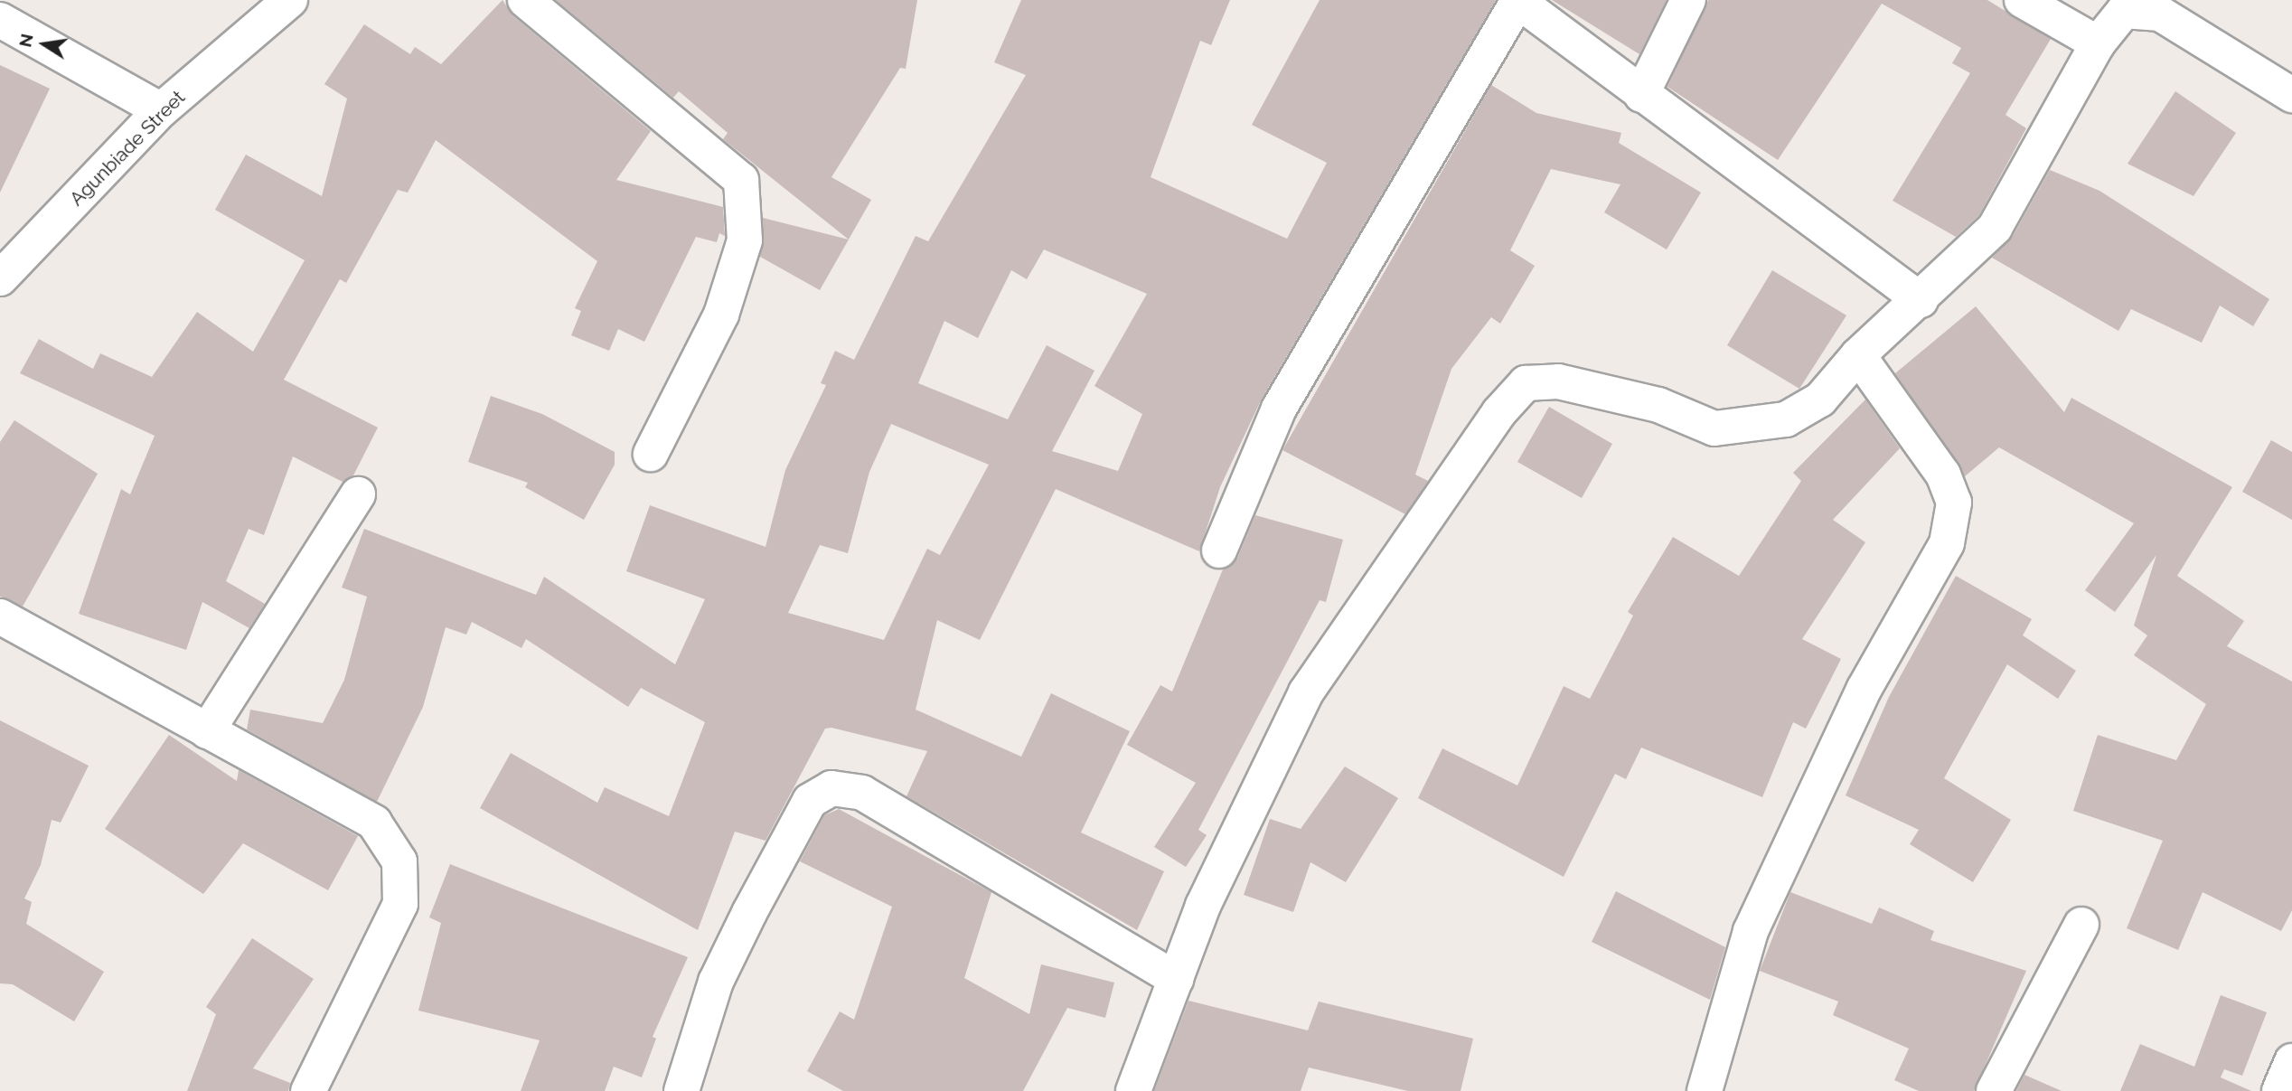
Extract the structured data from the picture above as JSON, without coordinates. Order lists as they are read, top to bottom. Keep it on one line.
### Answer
{"streets":{"street":["Agunbiade Street"]},"north":"left"}
